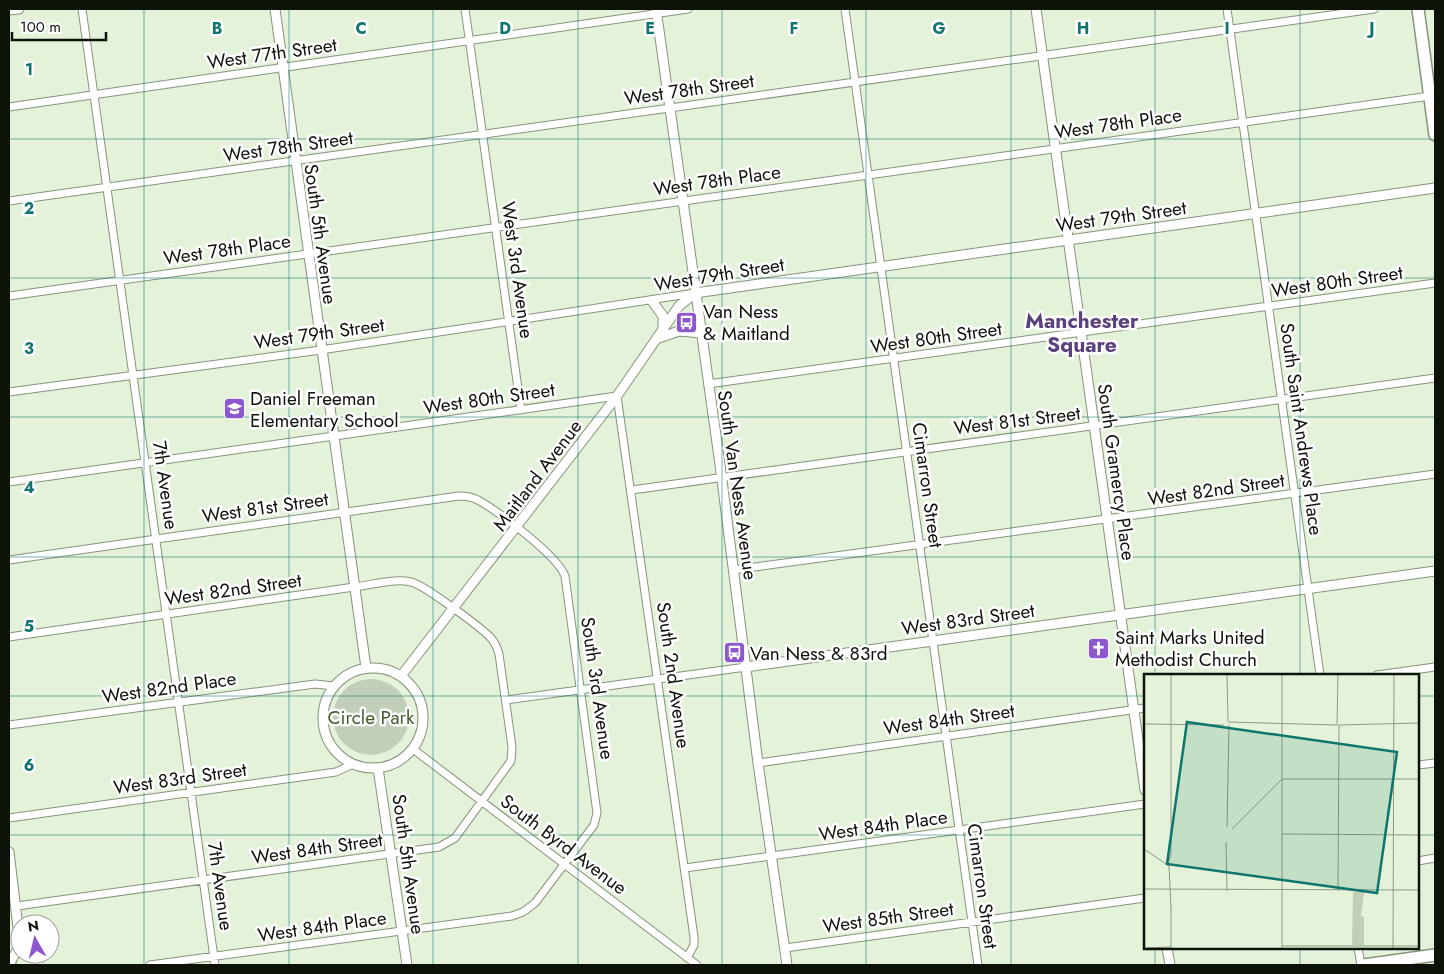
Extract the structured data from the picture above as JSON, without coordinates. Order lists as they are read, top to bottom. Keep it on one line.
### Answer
{"streets":{"street":["West 77th Street","West 78th Street","West 78th Place","West 79th Street","South 5th Avenue","West 3rd Avenue","West 80th Street","West 81st Street","South Saint Andrews Place","South Gramercy Place","Maitland Avenue","7th Avenue","South Van Ness Avenue","Cimarron Street","West 82nd Street","West 83rd Street","South 2nd Avenue","West 82nd Place","South 3rd Avenue","West 84th Street","West 84th Place","South Byrd Avenue","West 85th Street"]},"crossings":[["West 77th Street","South 5th Avenue"],["West 77th Street","7th Avenue"],["West 77th Street","South Van Ness Avenue"],["West 78th Street","South 5th Avenue"],["West 78th Street","West 3rd Avenue"],["West 78th Street","South Saint Andrews Place"],["West 78th Street","South Gramercy Place"],["West 78th Street","7th Avenue"],["West 78th Street","South Van Ness Avenue"],["West 78th Street","Cimarron Street"],["West 78th Place","South 5th Avenue"],["West 78th Place","West 3rd Avenue"],["West 78th Place","South Saint Andrews Place"],["West 78th Place","South Gramercy Place"],["West 78th Place","7th Avenue"],["West 78th Place","South Van Ness Avenue"],["West 78th Place","Cimarron Street"],["West 79th Street","South 5th Avenue"],["West 79th Street","West 3rd Avenue"],["West 79th Street","South Saint Andrews Place"],["West 79th Street","South Gramercy Place"],["West 79th Street","Maitland Avenue"],["West 79th Street","7th Avenue"],["West 79th Street","South Van Ness Avenue"],["West 79th Street","Cimarron Street"],["South 5th Avenue","West 80th Street"],["South 5th Avenue","West 81st Street"],["South 5th Avenue","Maitland Avenue"],["South 5th Avenue","West 82nd Street"],["South 5th Avenue","West 83rd Street"],["South 5th Avenue","West 82nd Place"],["South 5th Avenue","West 84th Street"],["South 5th Avenue","West 84th Place"],["South 5th Avenue","South Byrd Avenue"],["West 3rd Avenue","West 80th Street"],["West 80th Street","South Saint Andrews Place"],["West 80th Street","South Gramercy Place"],["West 80th Street","Maitland Avenue"],["West 80th Street","7th Avenue"],["West 80th Street","South Van Ness Avenue"],["West 80th Street","Cimarron Street"],["West 80th Street","South 2nd Avenue"],["West 81st Street","South Saint Andrews Place"],["West 81st Street","South Gramercy Place"],["West 81st Street","Maitland Avenue"],["West 81st Street","7th Avenue"],["West 81st Street","South Van Ness Avenue"],["West 81st Street","Cimarron Street"],["West 81st Street","South 2nd Avenue"],["West 81st Street","South 3rd Avenue"],["South Saint Andrews Place","West 82nd Street"],["South Saint Andrews Place","West 83rd Street"],["South Gramercy Place","West 82nd Street"],["South Gramercy Place","West 83rd Street"],["South Gramercy Place","West 84th Street"],["Maitland Avenue","South Van Ness Avenue"],["Maitland Avenue","West 82nd Street"],["Maitland Avenue","West 83rd Street"],["Maitland Avenue","South 2nd Avenue"],["Maitland Avenue","West 82nd Place"],["Maitland Avenue","South 3rd Avenue"],["Maitland Avenue","South Byrd Avenue"],["7th Avenue","West 82nd Street"],["7th Avenue","West 83rd Street"],["7th Avenue","West 82nd Place"],["7th Avenue","West 84th Street"],["7th Avenue","West 84th Place"],["South Van Ness Avenue","West 82nd Street"],["South Van Ness Avenue","West 83rd Street"],["South Van Ness Avenue","West 84th Street"],["South Van Ness Avenue","West 84th Place"],["South Van Ness Avenue","West 85th Street"],["Cimarron Street","West 82nd Street"],["Cimarron Street","West 83rd Street"],["Cimarron Street","West 84th Street"],["Cimarron Street","West 84th Place"],["Cimarron Street","West 85th Street"],["West 82nd Street","West 83rd Street"],["West 82nd Street","West 84th Street"],["West 83rd Street","South 2nd Avenue"],["West 83rd Street","West 82nd Place"],["West 83rd Street","South 3rd Avenue"],["West 83rd Street","West 84th Street"],["West 83rd Street","South Byrd Avenue"],["South 2nd Avenue","West 84th Place"],["South 2nd Avenue","South Byrd Avenue"],["West 82nd Place","South Byrd Avenue"],["South 3rd Avenue","West 84th Place"],["South 3rd Avenue","South Byrd Avenue"],["West 84th Street","South Byrd Avenue"],["West 84th Place","South Byrd Avenue"]],"districts":["Manchester Square"],"parks":["Circle Park"],"places":{"bus stop":["Van Ness & Maitland","Van Ness & 83rd"],"school or university":["Daniel Freeman Elementary School"],"church":["Saint Marks United Methodist Church"]},"scale_bar":"100 m","north":"top","grid":{"columns":["B","C","D","E","F","G","H","I","J"],"rows":["1","2","3","4","5","6"]}}
